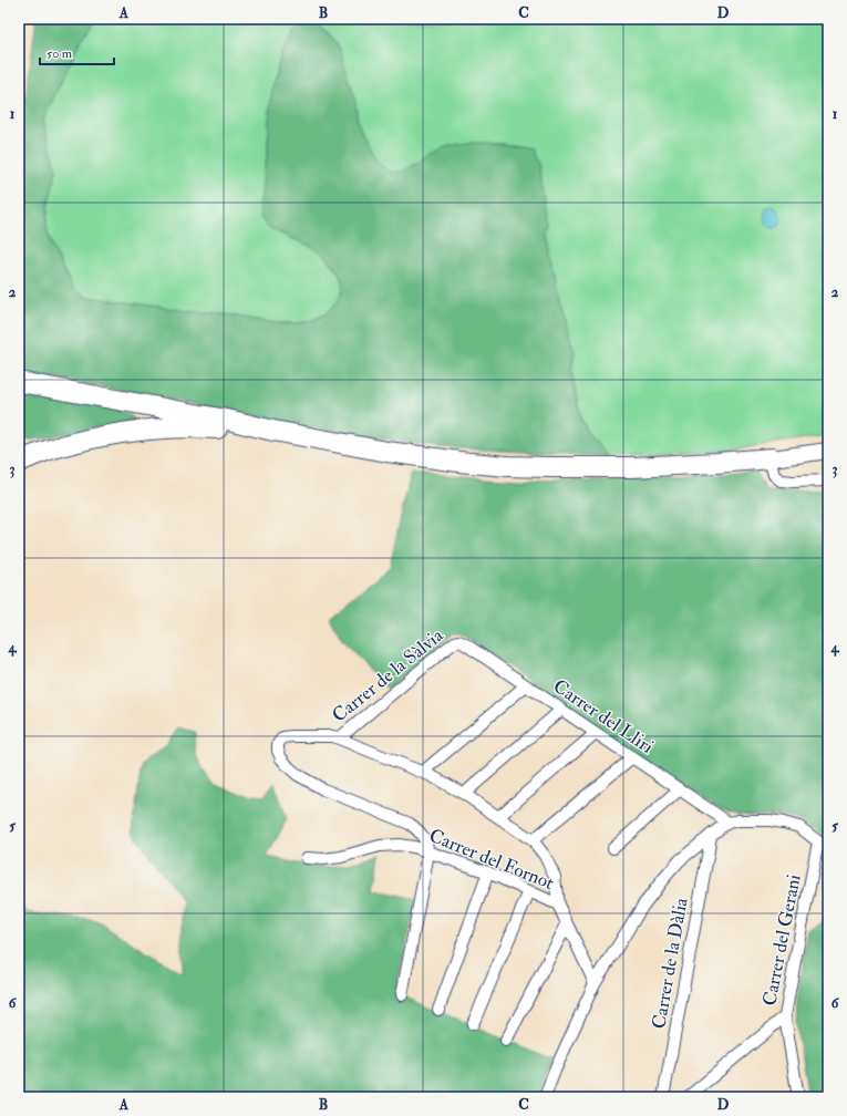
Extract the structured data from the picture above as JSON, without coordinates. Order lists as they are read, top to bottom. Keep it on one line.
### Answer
{"streets":{"street":["Carrer de la Sàlvia","Carrer del Lliri","Carrer del Fornot","Carrer del Gerani","Carrer de la Dàlia"]},"crossings":[["Carrer de la Sàlvia","Carrer del Lliri"]],"scale_bar":"50 m","grid":{"columns":["A","B","C","D"],"rows":["1","2","3","4","5","6"]}}
